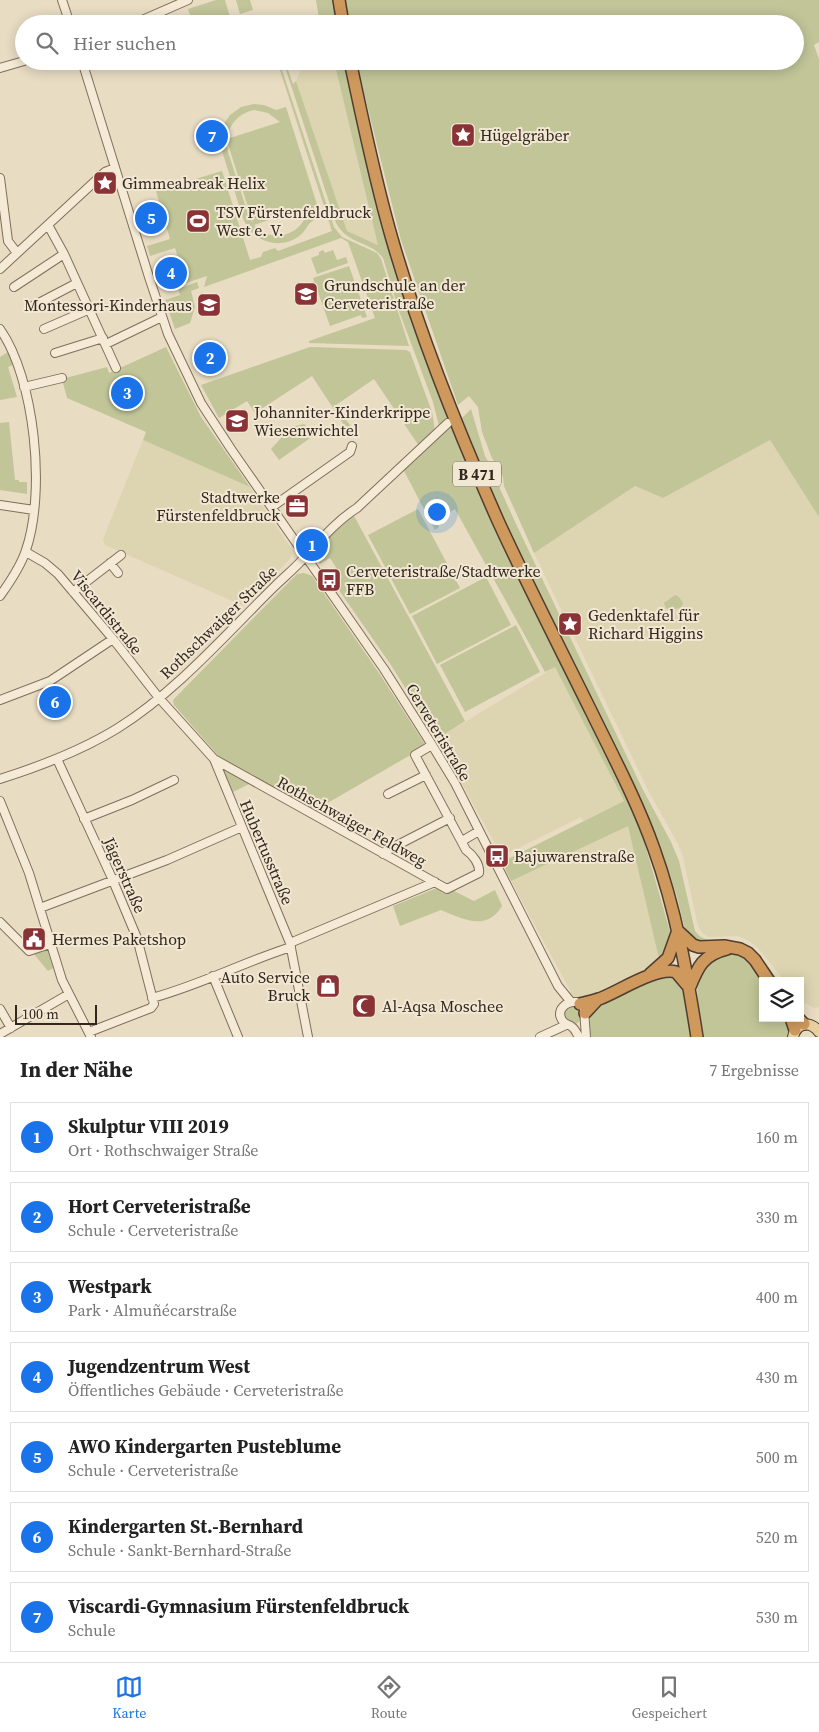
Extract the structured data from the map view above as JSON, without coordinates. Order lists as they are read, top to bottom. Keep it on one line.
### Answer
{"streets":{"highway":["B 471"],"street":["Viscardistraße","Rothschwaiger Straße","Cerveteristraße","Rothschwaiger Feldweg","Hubertusstraße","Jägerstraße"]},"crossings":[["Viscardistraße","Rothschwaiger Straße"],["Viscardistraße","Hubertusstraße"],["Rothschwaiger Straße","Cerveteristraße"],["Rothschwaiger Straße","Hubertusstraße"],["Rothschwaiger Straße","Jägerstraße"],["Rothschwaiger Feldweg","Hubertusstraße"]],"places":{"place":["Hügelgräber","Gimmeabreak Helix","Gedenktafel für Richard Higgins"],"sports":["TSV Fürstenfeldbruck West e. V."],"school or university":["Grundschule an der Cerveteristraße","Montessori-Kinderhaus","Johanniter-Kinderkrippe Wiesenwichtel"],"office":["Stadtwerke Fürstenfeldbruck"],"bus stop":["Cerveteristraße/Stadtwerke FFB","Bajuwarenstraße"],"public building":["Hermes Paketshop"],"shop":["Auto Service Bruck"],"mosque":["Al-Aqsa Moschee"]},"scale_bar":"100 m","page":{"search":"Hier suchen","pins":["7","5","4","2","3","1","6"],"scale":"100 m","heading":["In der Nähe","7 Ergebnisse"],"list":[{"mark":"1","name":"Skulptur VIII 2019","note":"Ort · Rothschwaiger Straße","value":"160 m"},{"mark":"2","name":"Hort Cerveteristraße","note":"Schule · Cerveteristraße","value":"330 m"},{"mark":"3","name":"Westpark","note":"Park · Almuñécarstraße","value":"400 m"},{"mark":"4","name":"Jugendzentrum West","note":"Öffentliches Gebäude · Cerveteristraße","value":"430 m"},{"mark":"5","name":"AWO Kindergarten Pusteblume","note":"Schule · Cerveteristraße","value":"500 m"},{"mark":"6","name":"Kindergarten St.-Bernhard","note":"Schule · Sankt-Bernhard-Straße","value":"520 m"},{"mark":"7","name":"Viscardi-Gymnasium Fürstenfeldbruck","note":"Schule","value":"530 m"}],"nav":["Karte","Route","Gespeichert"]}}
